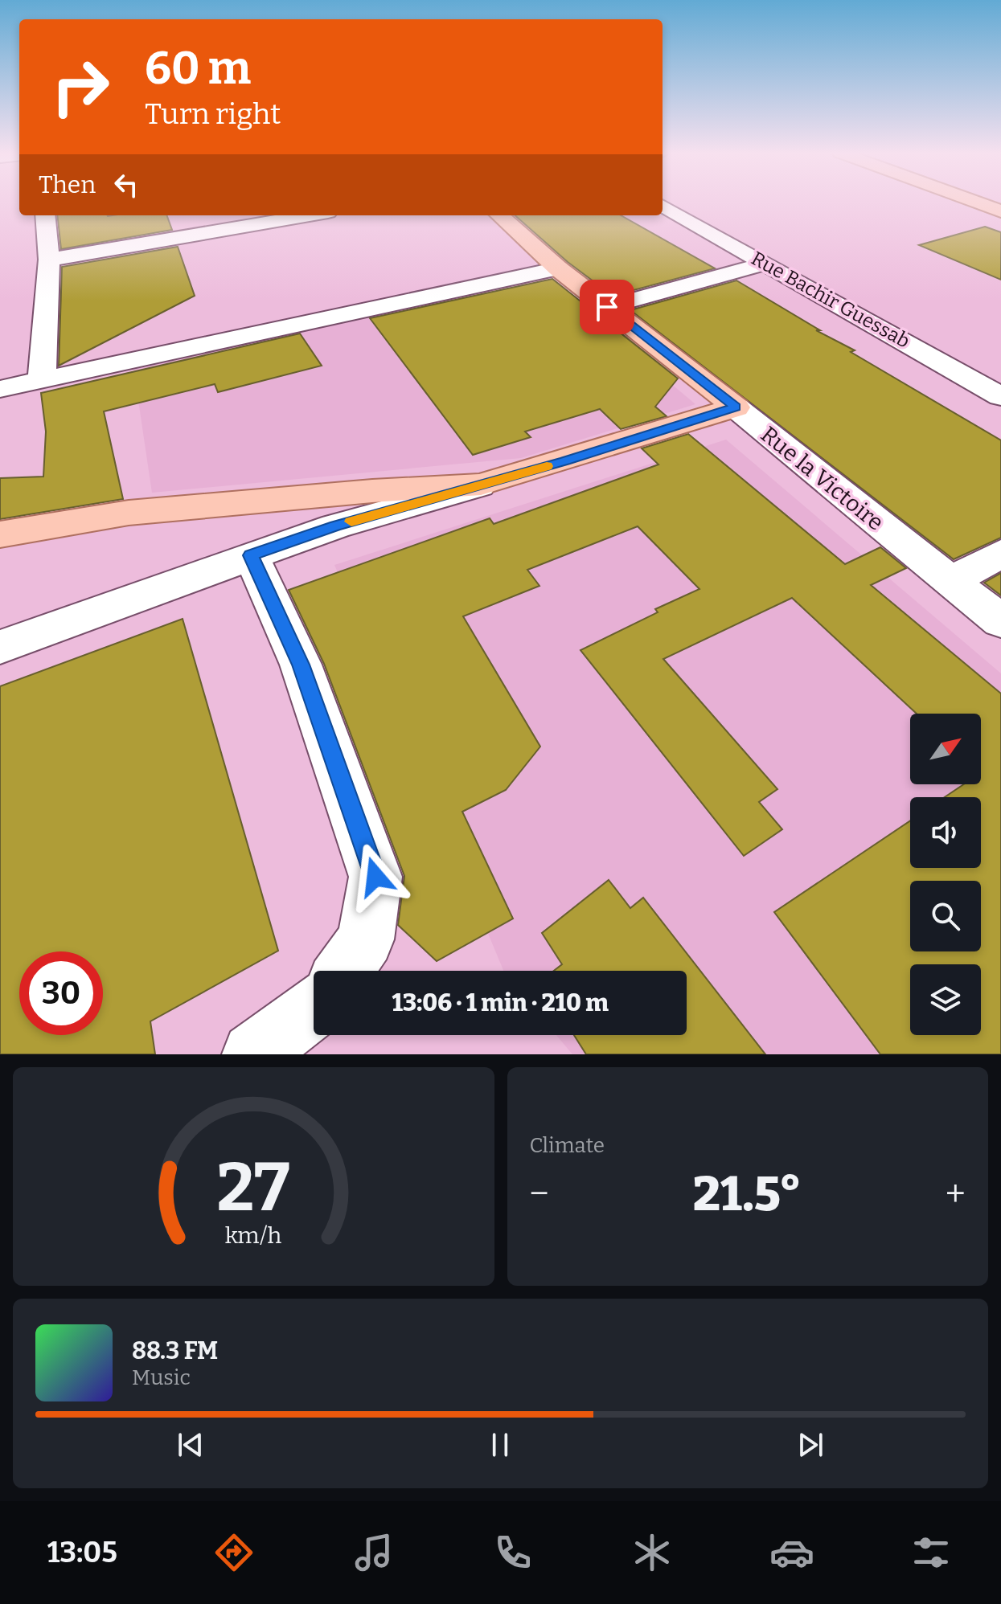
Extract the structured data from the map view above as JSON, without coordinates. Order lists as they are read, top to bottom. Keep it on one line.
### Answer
{"streets":{"main road":["Rue la Victoire"],"street":["Rue Bachir Guessab"]},"north":"top right","page":{"turn":["60 m","Turn right"],"then":"Then","limit":"30","trip":"13:06 · 1 min · 210 m","tile":"Climate","heat":["−","21.5°","+"],"song":["88.3 FM","Music"],"tabs":"13:05","gauge":["27","km/h"]}}
